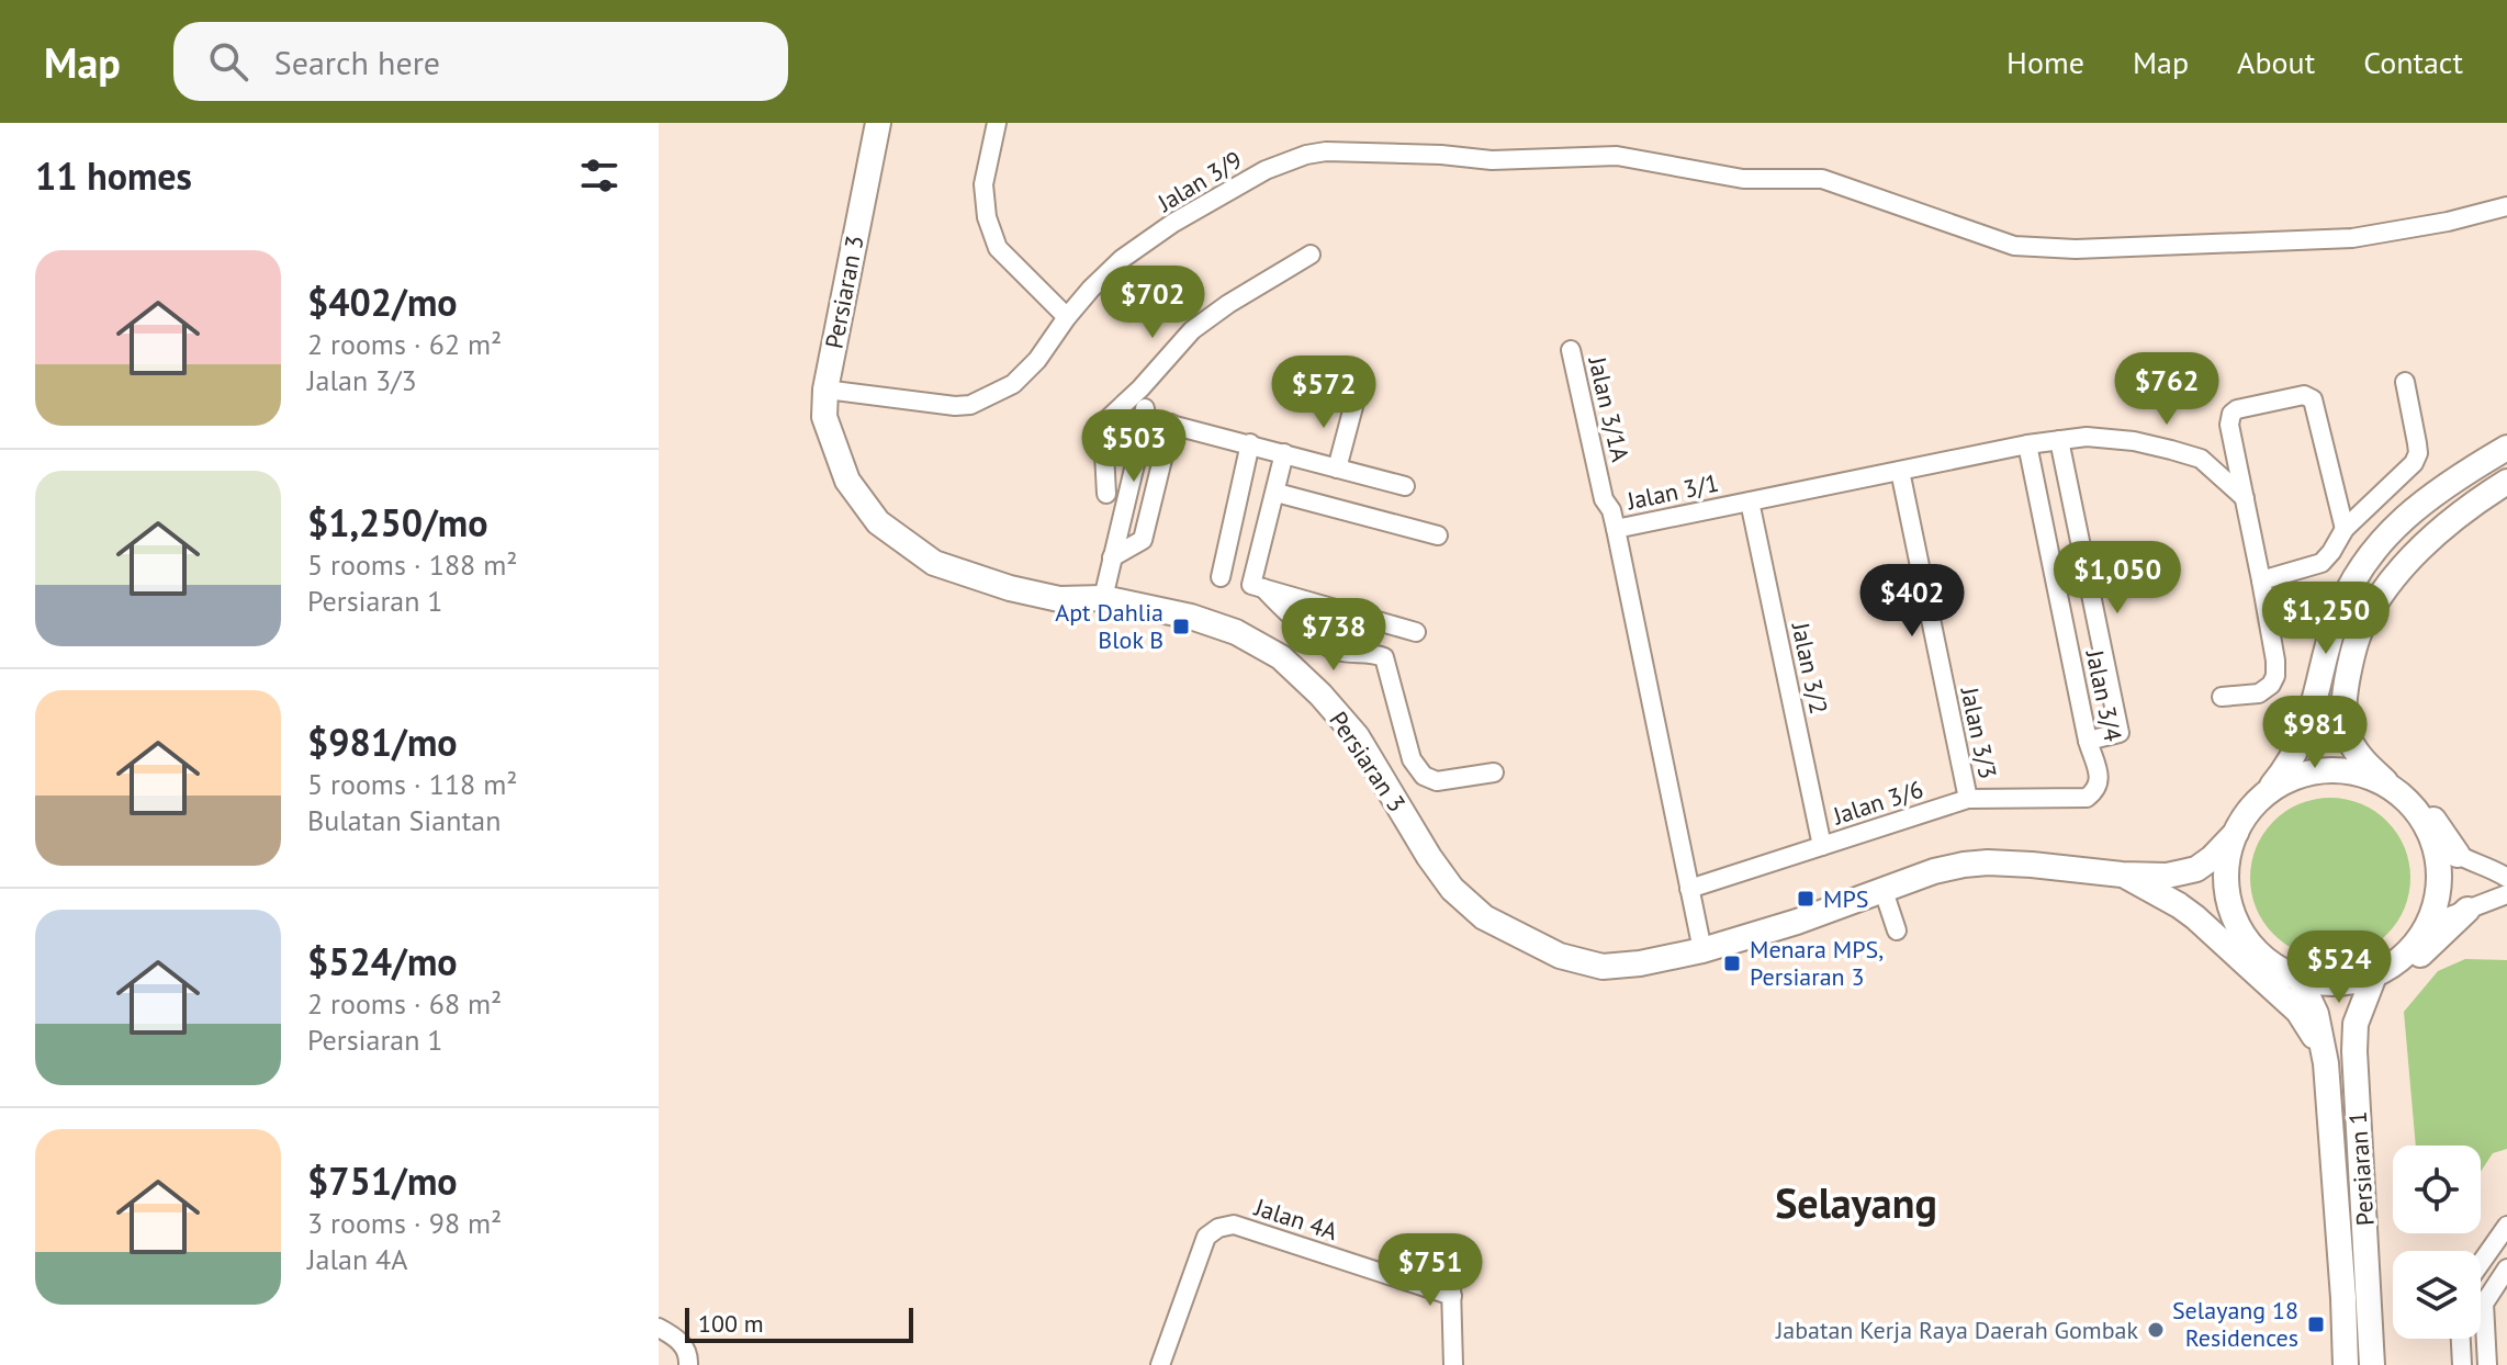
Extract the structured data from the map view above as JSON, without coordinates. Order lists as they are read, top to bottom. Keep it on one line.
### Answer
{"streets":{"main road":["Persiaran 3","Persiaran 1"],"street":["Jalan 3/9","Jalan 3/1A","Jalan 3/1","Jalan 3/2","Jalan 3/4","Jalan 3/3","Jalan 3/6","Jalan 4A"]},"crossings":[["Jalan 3/9","Persiaran 3"],["Persiaran 3","Jalan 3/1"],["Persiaran 3","Persiaran 1"],["Jalan 3/1A","Jalan 3/1"],["Jalan 3/1","Jalan 3/2"],["Jalan 3/1","Jalan 3/4"],["Jalan 3/1","Jalan 3/3"],["Jalan 3/1","Jalan 3/6"],["Jalan 3/2","Jalan 3/6"],["Jalan 3/4","Jalan 3/6"],["Jalan 3/3","Jalan 3/6"]],"districts":["Selayang"],"places":{"transit":["Apt Dahlia Blok B","MPS","Menara MPS, Persiaran 3","Selayang 18 Residences"],"other":["Jabatan Kerja Raya Daerah Gombak"]},"scale_bar":"100 m","page":{"header":"Map","search":"Search here","nav":["Home","Map","About","Contact"],"heading":"11 homes","list":[{"name":"$402/mo","note":"2 rooms · 62 m² · Jalan 3/3"},{"name":"$1,250/mo","note":"5 rooms · 188 m² · Persiaran 1"},{"name":"$981/mo","note":"5 rooms · 118 m² · Bulatan Siantan"},{"name":"$524/mo","note":"2 rooms · 68 m² · Persiaran 1"},{"name":"$751/mo","note":"3 rooms · 98 m² · Jalan 4A"}],"price":["$702","$762","$572","$503","$1,050","$402","$1,250","$738","$981","$524","$751"],"scale":"100 m"}}
